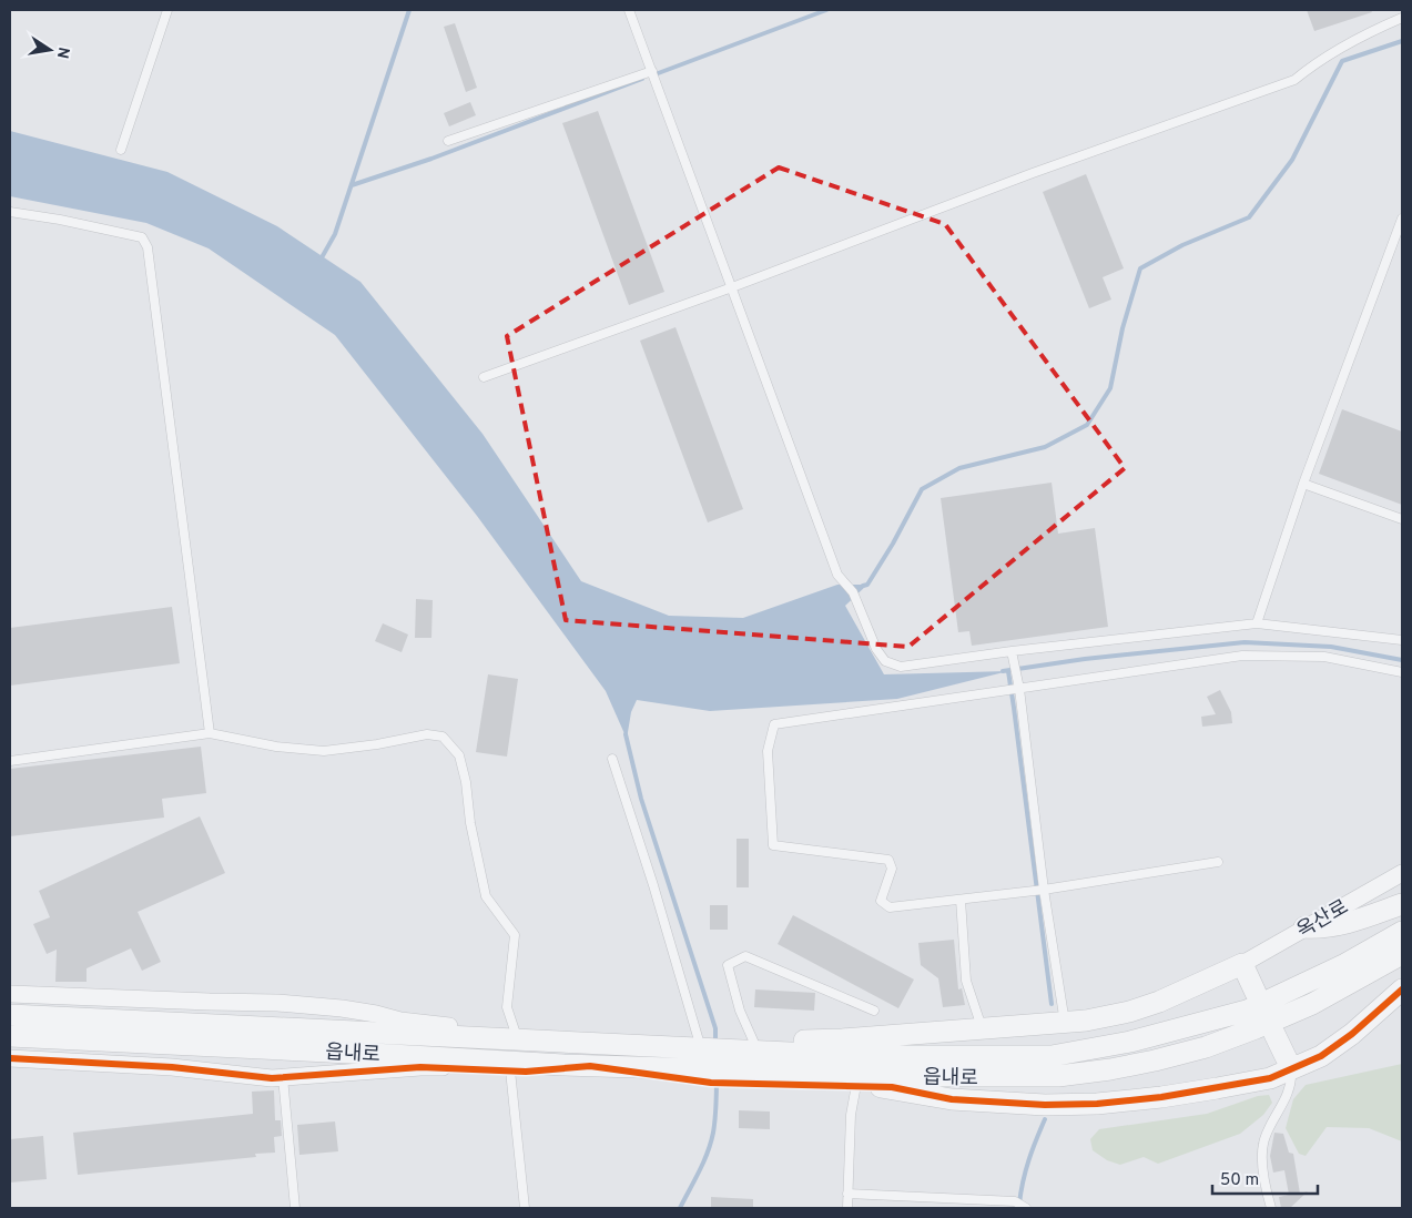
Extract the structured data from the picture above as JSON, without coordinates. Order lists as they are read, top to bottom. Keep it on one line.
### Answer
{"streets":{"street":["옥산로","읍내로"]},"scale_bar":"50 m","north":"right"}
